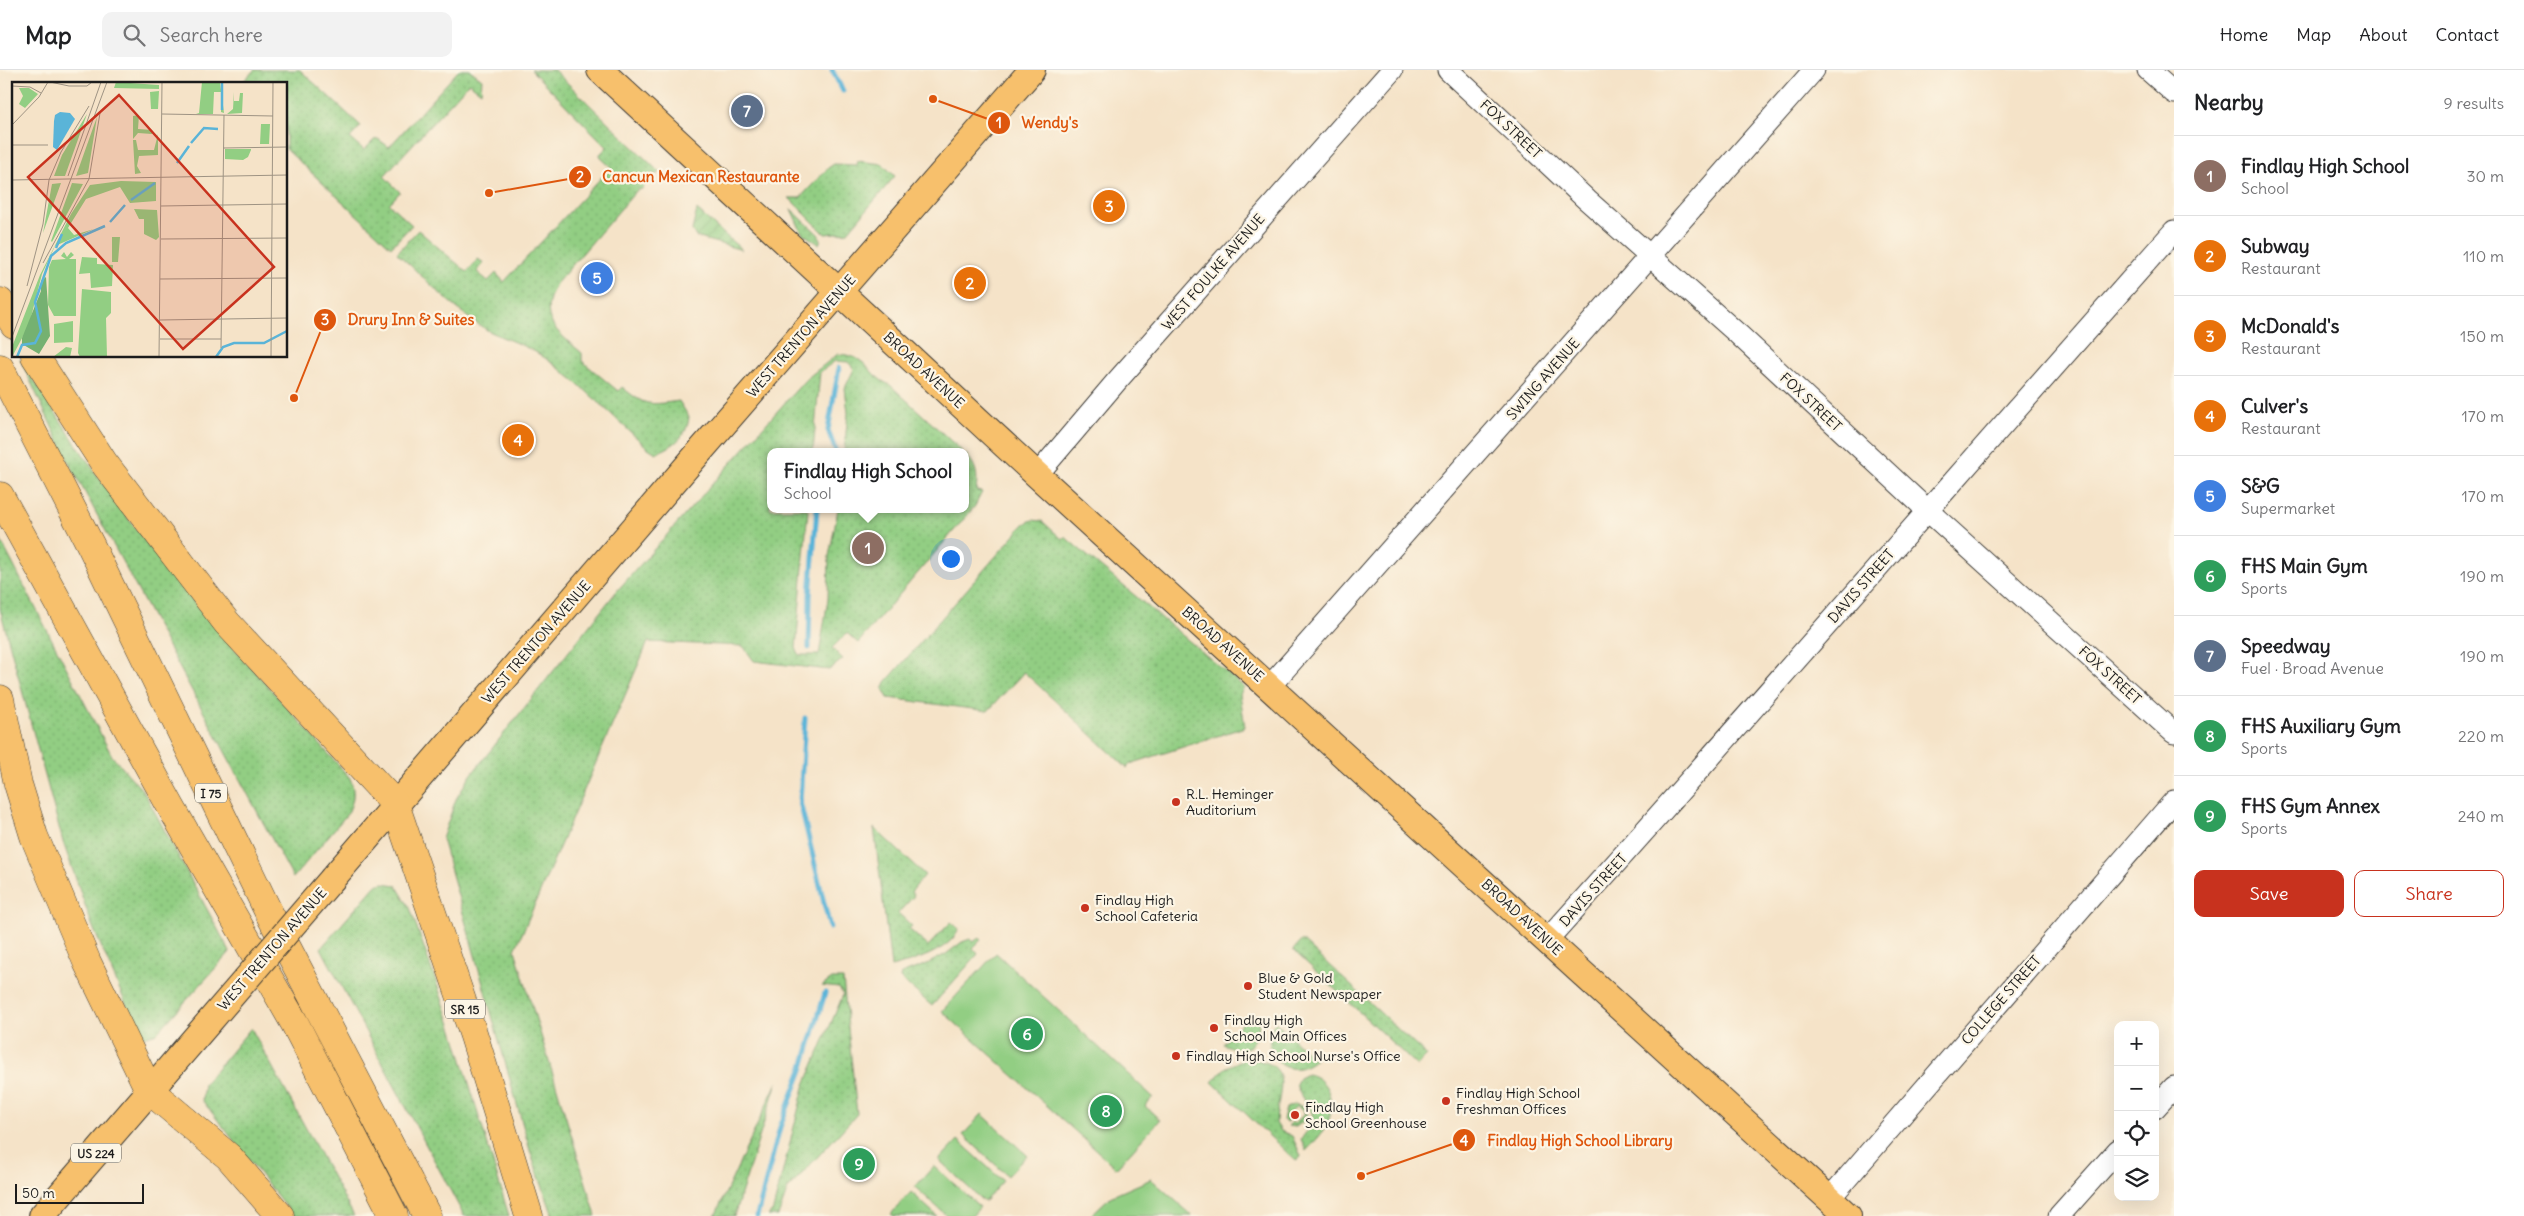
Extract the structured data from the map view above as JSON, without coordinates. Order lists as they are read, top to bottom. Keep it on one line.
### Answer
{"streets":{"highway":["I 75","SR 15"],"main road":["WEST TRENTON AVENUE","BROAD AVENUE","US 224"],"street":["FOX STREET","WEST FOULKE AVENUE","SWING AVENUE","DAVIS STREET","COLLEGE STREET"]},"crossings":[["FOX STREET","SWING AVENUE"],["FOX STREET","DAVIS STREET"],["WEST FOULKE AVENUE","BROAD AVENUE"],["WEST TRENTON AVENUE","BROAD AVENUE"],["WEST TRENTON AVENUE","SR 15"],["BROAD AVENUE","SWING AVENUE"],["BROAD AVENUE","DAVIS STREET"],["BROAD AVENUE","COLLEGE STREET"]],"places":["Wendy's","Cancun Mexican Restaurante","Drury Inn & Suites","R.L. Heminger Auditorium","Findlay High School Cafeteria","Blue & Gold Student Newspaper","Findlay High School Main Offices","Findlay High School Nurse's Office","Findlay High School Freshman Offices","Findlay High School Greenhouse","Findlay High School Library"],"scale_bar":"50 m","page":{"header":"Map","search":"Search here","nav":["Home","Map","About","Contact"],"heading":["Nearby","9 results"],"pins":["7","3","5","2","4","1","6","8","9"],"list":[{"mark":"1","name":"Findlay High School","note":"School","value":"30 m"},{"mark":"2","name":"Subway","note":"Restaurant","value":"110 m"},{"mark":"3","name":"McDonald's","note":"Restaurant","value":"150 m"},{"mark":"4","name":"Culver's","note":"Restaurant","value":"170 m"},{"mark":"5","name":"S&G","note":"Supermarket","value":"170 m"},{"mark":"6","name":"FHS Main Gym","note":"Sports","value":"190 m"},{"mark":"7","name":"Speedway","note":"Fuel · Broad Avenue","value":"190 m"},{"mark":"8","name":"FHS Auxiliary Gym","note":"Sports","value":"220 m"},{"mark":"9","name":"FHS Gym Annex","note":"Sports","value":"240 m"}],"popup":["Findlay High School","School"],"buttons":["Save","Share"],"map_buttons":["+","−"],"scale":"50 m"}}
